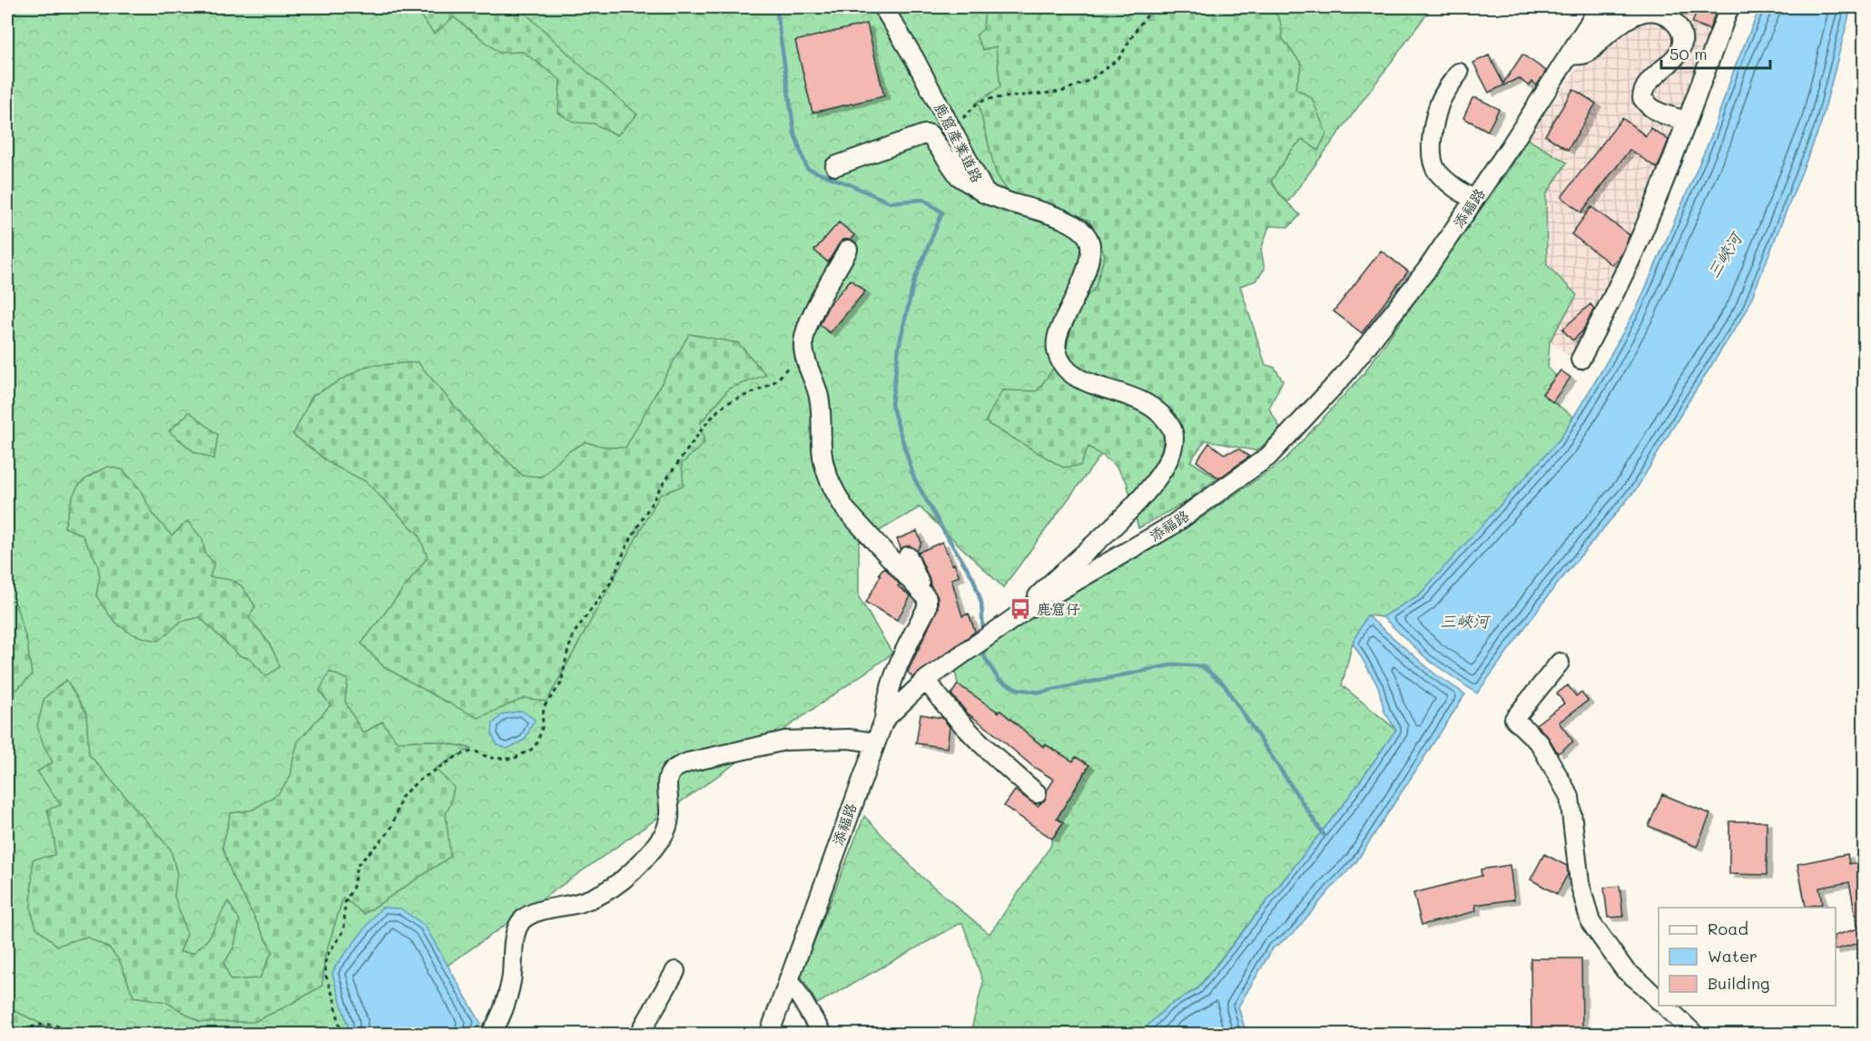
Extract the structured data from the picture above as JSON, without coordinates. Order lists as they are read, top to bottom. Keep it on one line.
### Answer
{"streets":{"street":["鹿窟產業道路","添福路"]},"crossings":[["鹿窟產業道路","添福路"]],"water":["三峽河"],"places":{"bus stop":["鹿窟仔"]},"legend":["Road","Water","Building"],"scale_bar":"50 m"}
